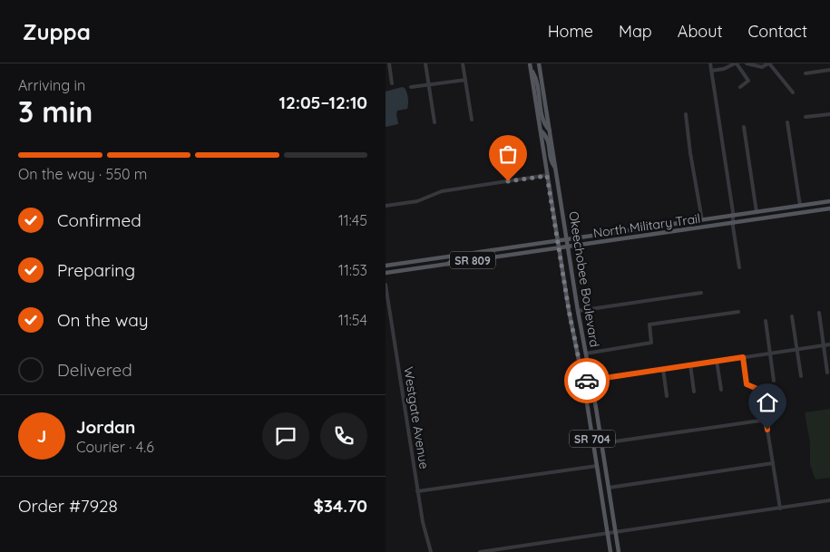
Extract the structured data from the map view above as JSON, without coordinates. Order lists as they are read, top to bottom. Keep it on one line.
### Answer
{"streets":{"main road":["North Military Trail","SR 809","Okeechobee Boulevard","SR 704"],"street":["Westgate Avenue"]},"crossings":[["North Military Trail","Okeechobee Boulevard"]],"page":{"header":"Zuppa","nav":["Home","Map","About","Contact"],"heading":["3 min","Arriving in","12:05–12:10"],"panel":["Jordan","Courier · 4.6","Order #7928","$34.70"],"bar":"On the way · 550 m","list":[["Confirmed","11:45"],["Preparing","11:53"],["On the way","11:54"],"Delivered"],"round":"J"}}
